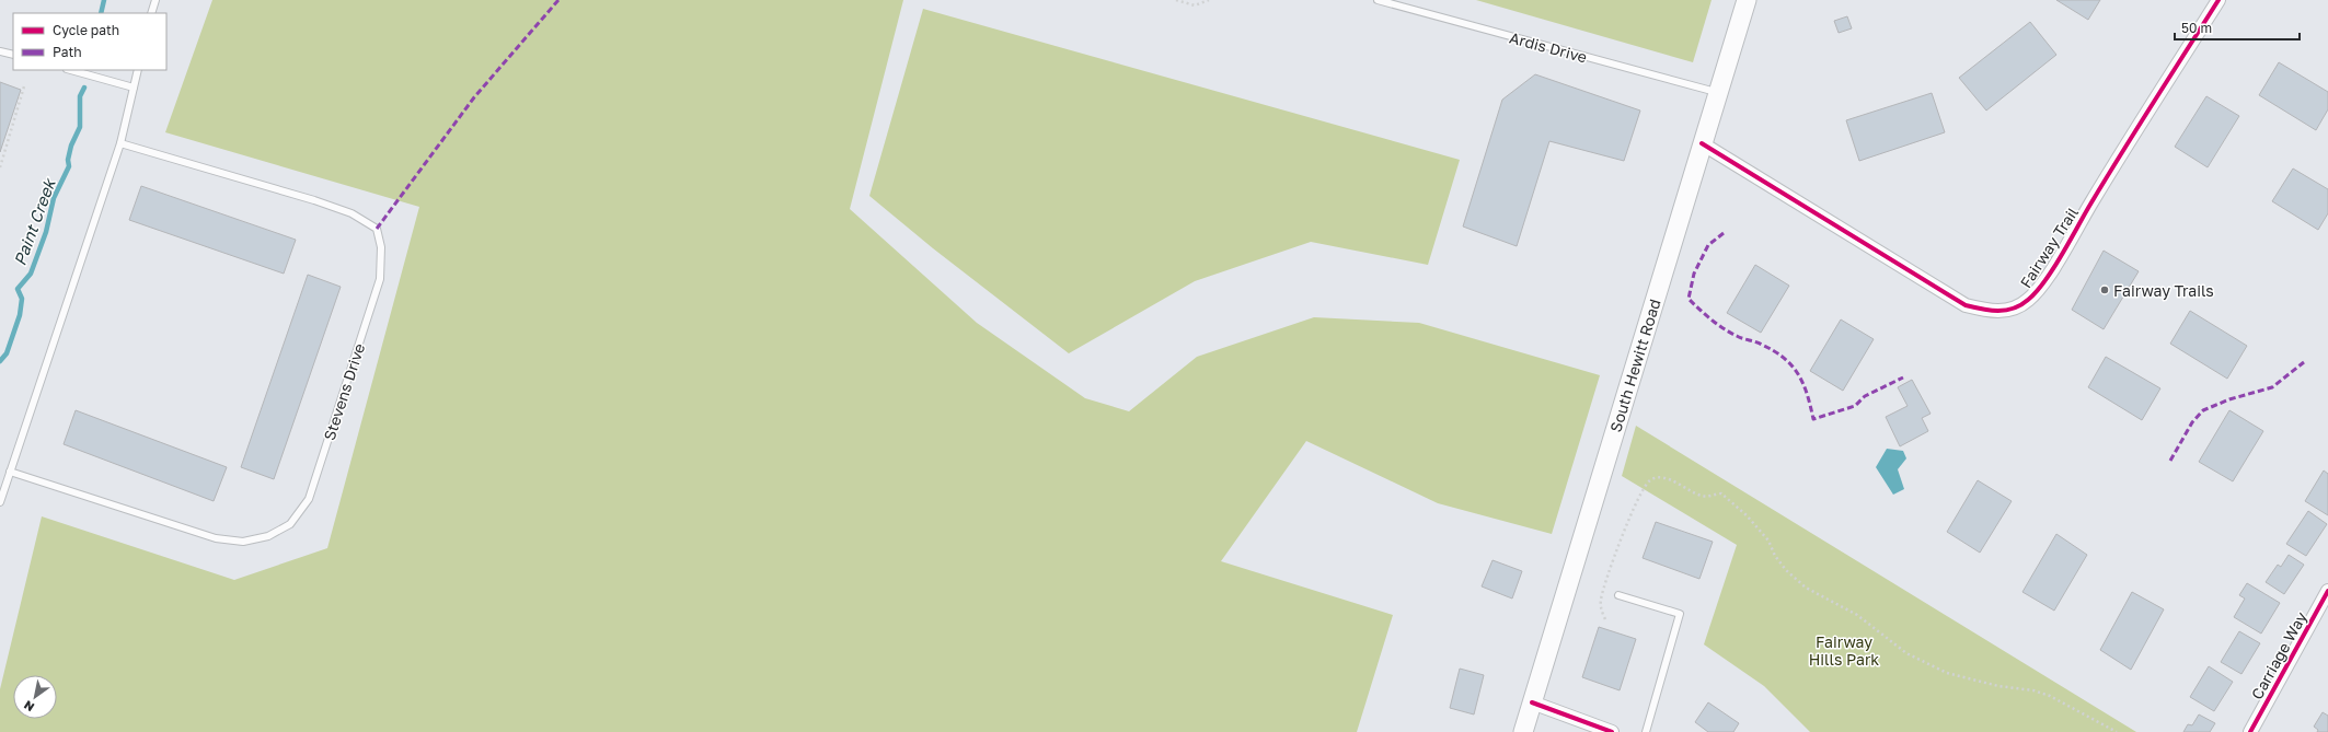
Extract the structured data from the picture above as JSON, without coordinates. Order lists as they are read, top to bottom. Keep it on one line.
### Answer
{"streets":{"main road":["South Hewitt Road"],"street":["Fairway Trail","Carriage Way"],"lane":["Ardis Drive","Stevens Drive"]},"crossings":[["Ardis Drive","South Hewitt Road"],["Fairway Trail","South Hewitt Road"]],"water":["Paint Creek"],"parks":["Fairway Hills Park"],"places":["Fairway Trails"],"legend":["Cycle path","Path"],"scale_bar":"50 m","north":"bottom left"}
